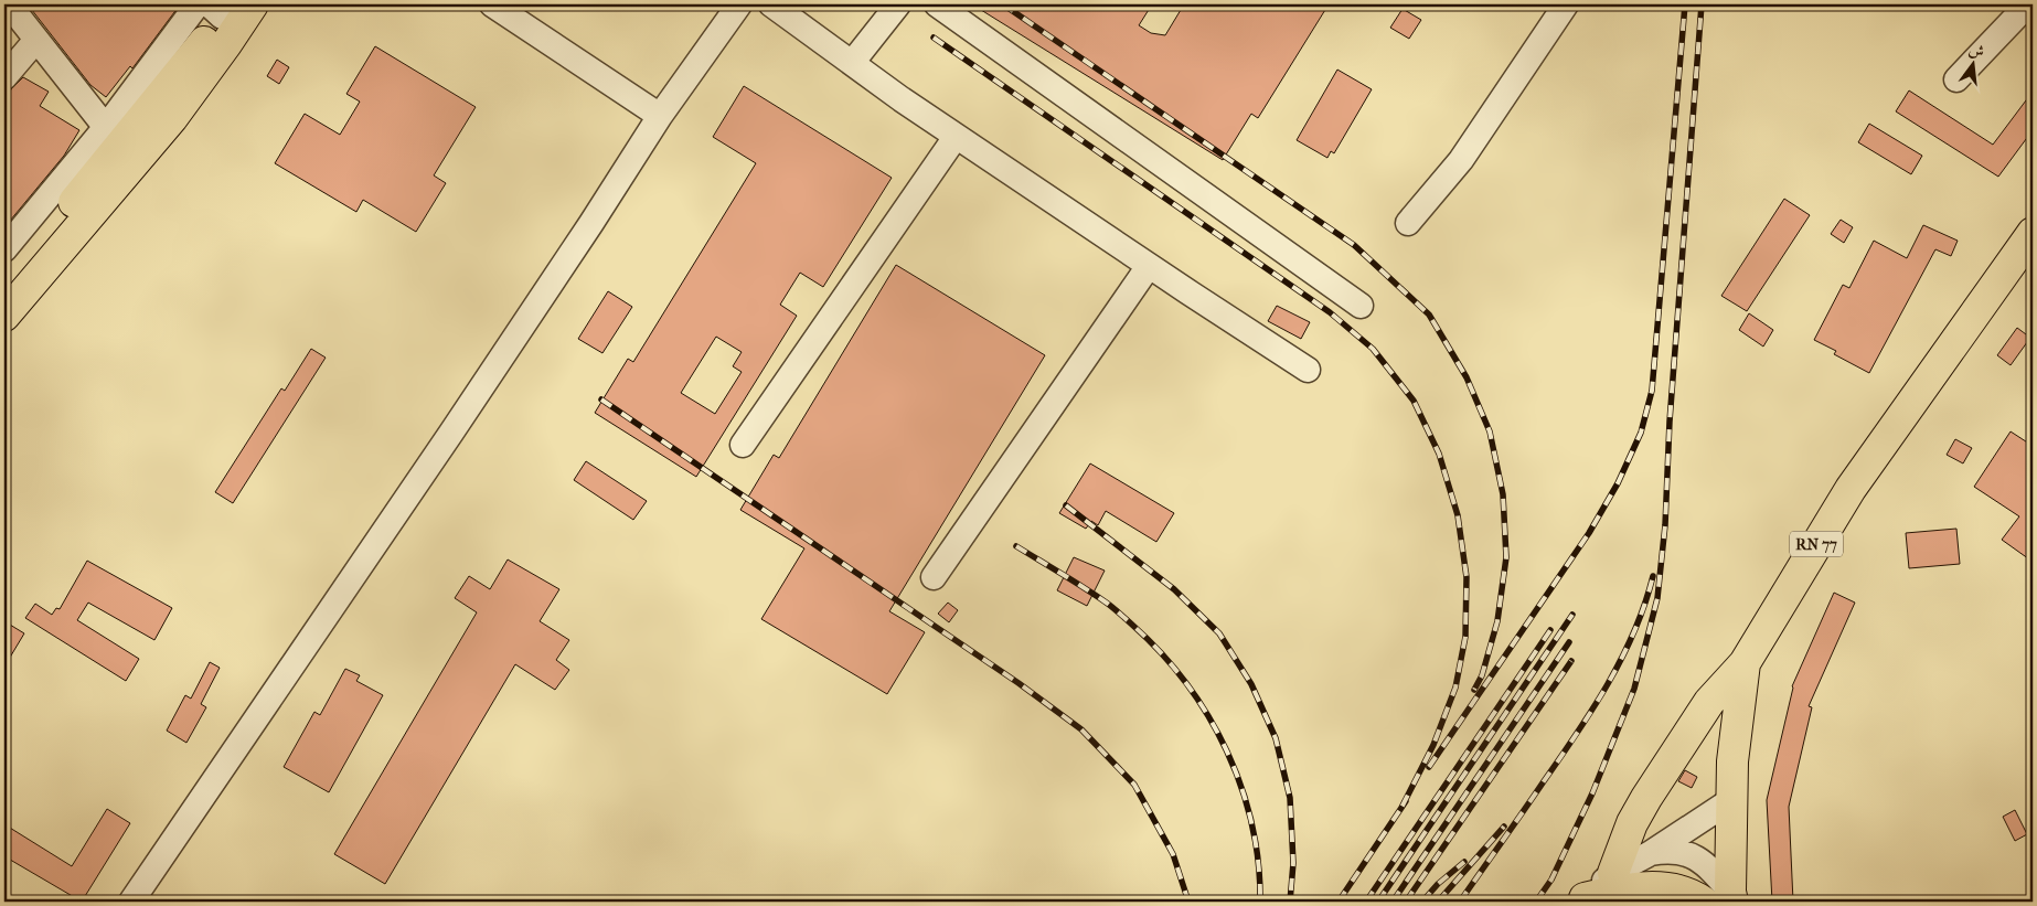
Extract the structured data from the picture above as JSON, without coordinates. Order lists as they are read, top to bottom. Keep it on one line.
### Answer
{"streets":{"main road":["RN 77"]},"north":"top"}
